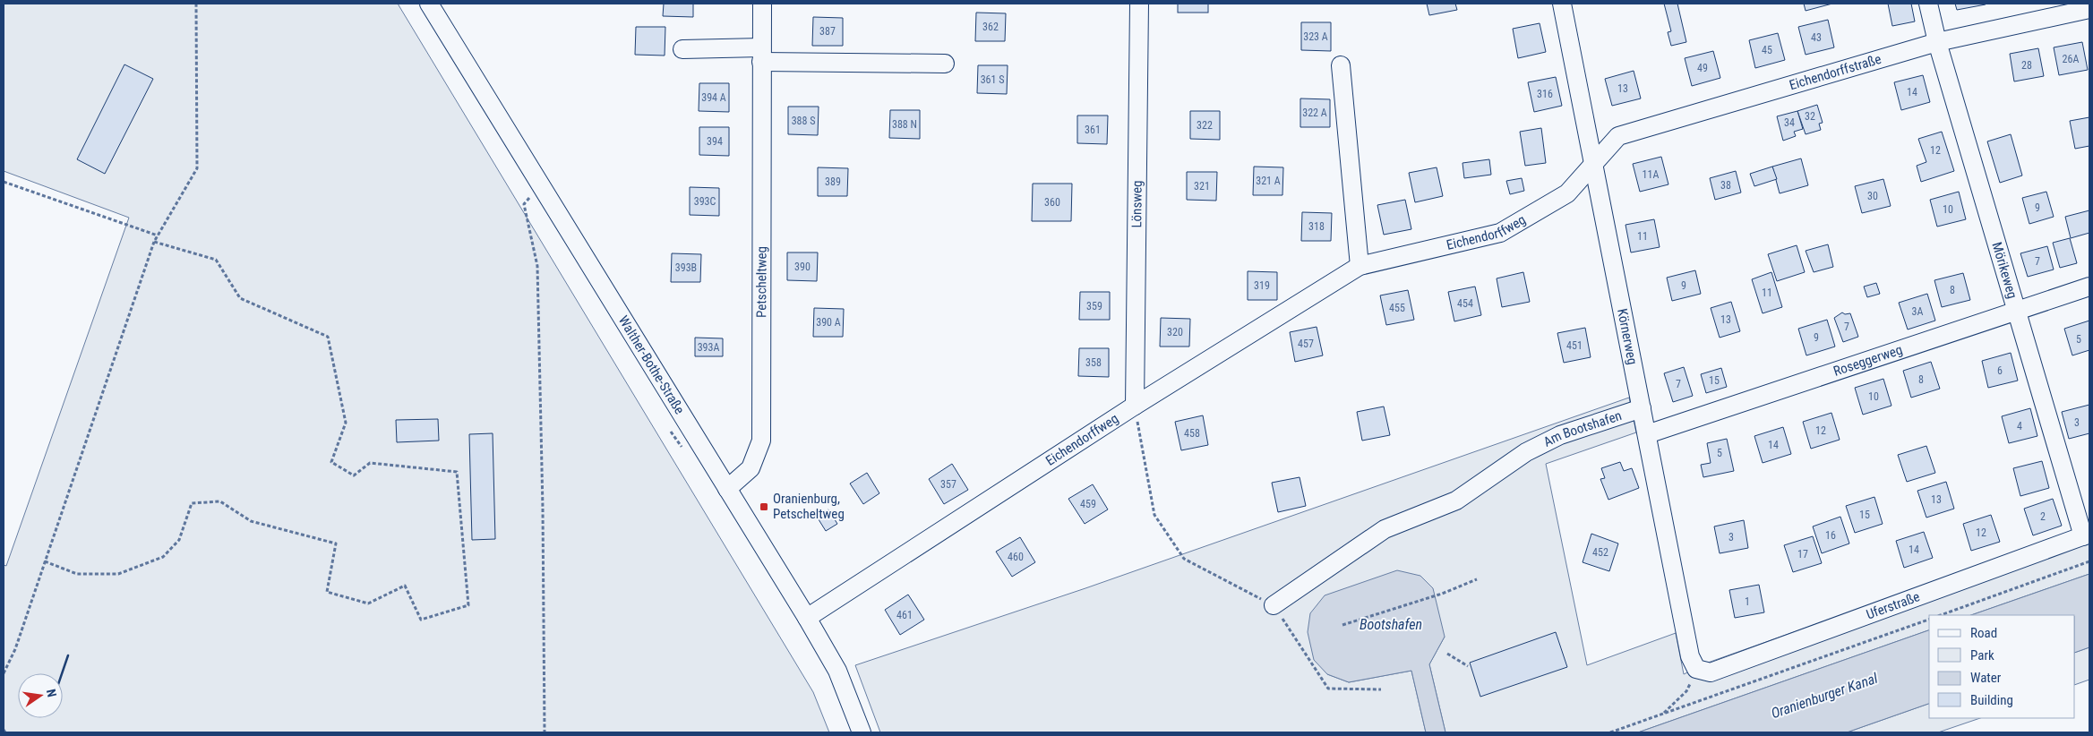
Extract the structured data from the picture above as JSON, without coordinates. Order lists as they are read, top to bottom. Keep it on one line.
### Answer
{"streets":{"street":["Eichendorffstraße","Lönsweg","Eichendorffweg","Mörikeweg","Petscheltweg","Körnerweg","Roseggerweg","Walther-Bothe-Straße","Am Bootshafen","Uferstraße"]},"crossings":[["Eichendorffstraße","Eichendorffweg"],["Eichendorffstraße","Mörikeweg"],["Eichendorffstraße","Körnerweg"],["Lönsweg","Eichendorffweg"],["Eichendorffweg","Körnerweg"],["Eichendorffweg","Walther-Bothe-Straße"],["Mörikeweg","Roseggerweg"],["Mörikeweg","Uferstraße"],["Petscheltweg","Walther-Bothe-Straße"],["Körnerweg","Roseggerweg"],["Körnerweg","Am Bootshafen"],["Körnerweg","Uferstraße"]],"water":["Bootshafen","Oranienburger Kanal"],"places":{"transit":["Oranienburg, Petscheltweg"]},"house_numbers":["362","387","323 A","43","45","26A","28","49","361 S","13","14","316","394 A","322 A","32","388 S","34","388 N","322","361","394","12","11A","321 A","389","38","321","30","393C","360","9","10","318","11","7","390","393B","319","9","8","11","454","359","455","3A","13","390 A","7","320","9","5","457","451","393A","358","6","8","15","7","10","3","4","12","458","14","5","357","13","459","15","2","12","16","3","14","452","17","460","1","461"],"legend":["Road","Park","Water","Building"],"north":"right"}
